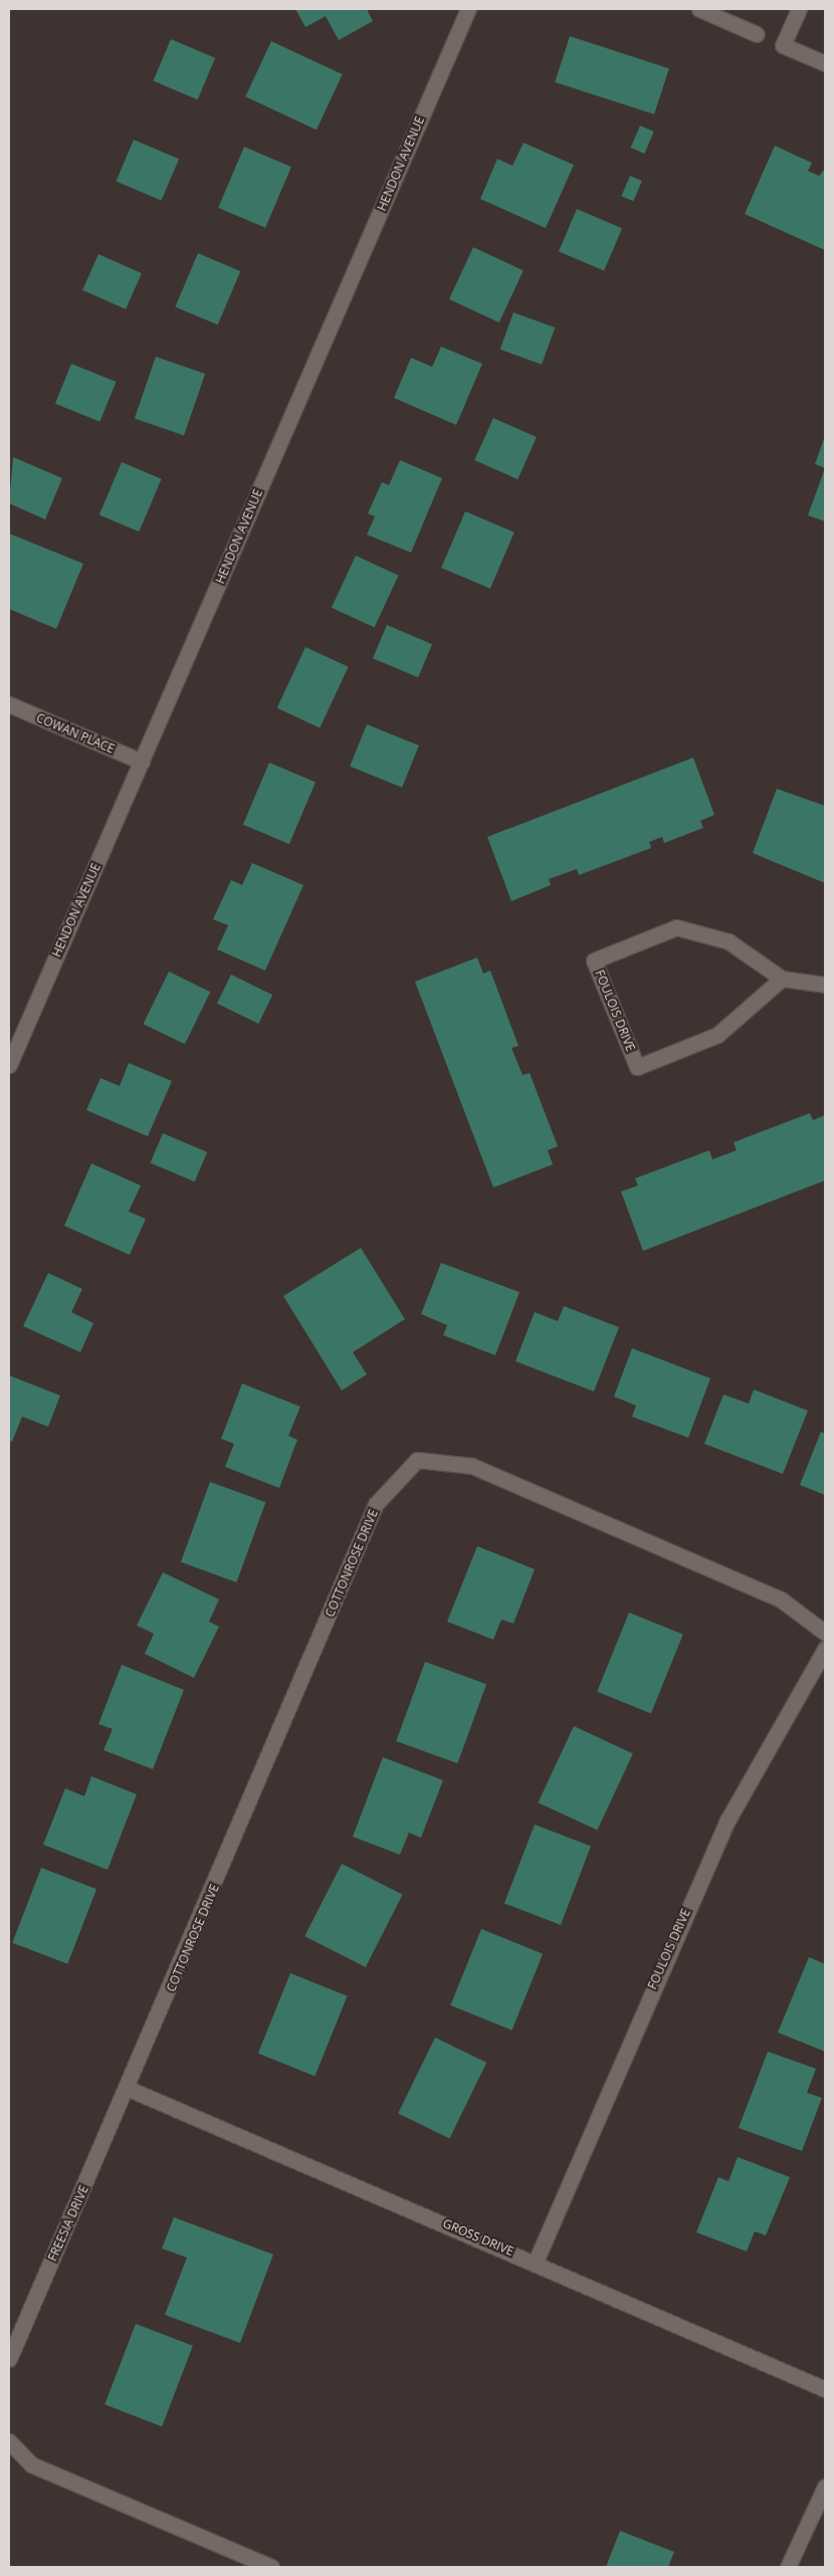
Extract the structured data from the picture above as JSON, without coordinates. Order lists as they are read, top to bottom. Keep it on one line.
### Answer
{"streets":{"street":["HENDON AVENUE","COWAN PLACE","FOULOIS DRIVE","COTTONROSE DRIVE","FREESIA DRIVE","GROSS DRIVE"]},"crossings":[["HENDON AVENUE","COWAN PLACE"],["FOULOIS DRIVE","GROSS DRIVE"],["COTTONROSE DRIVE","FREESIA DRIVE"],["COTTONROSE DRIVE","GROSS DRIVE"],["FREESIA DRIVE","GROSS DRIVE"]]}
